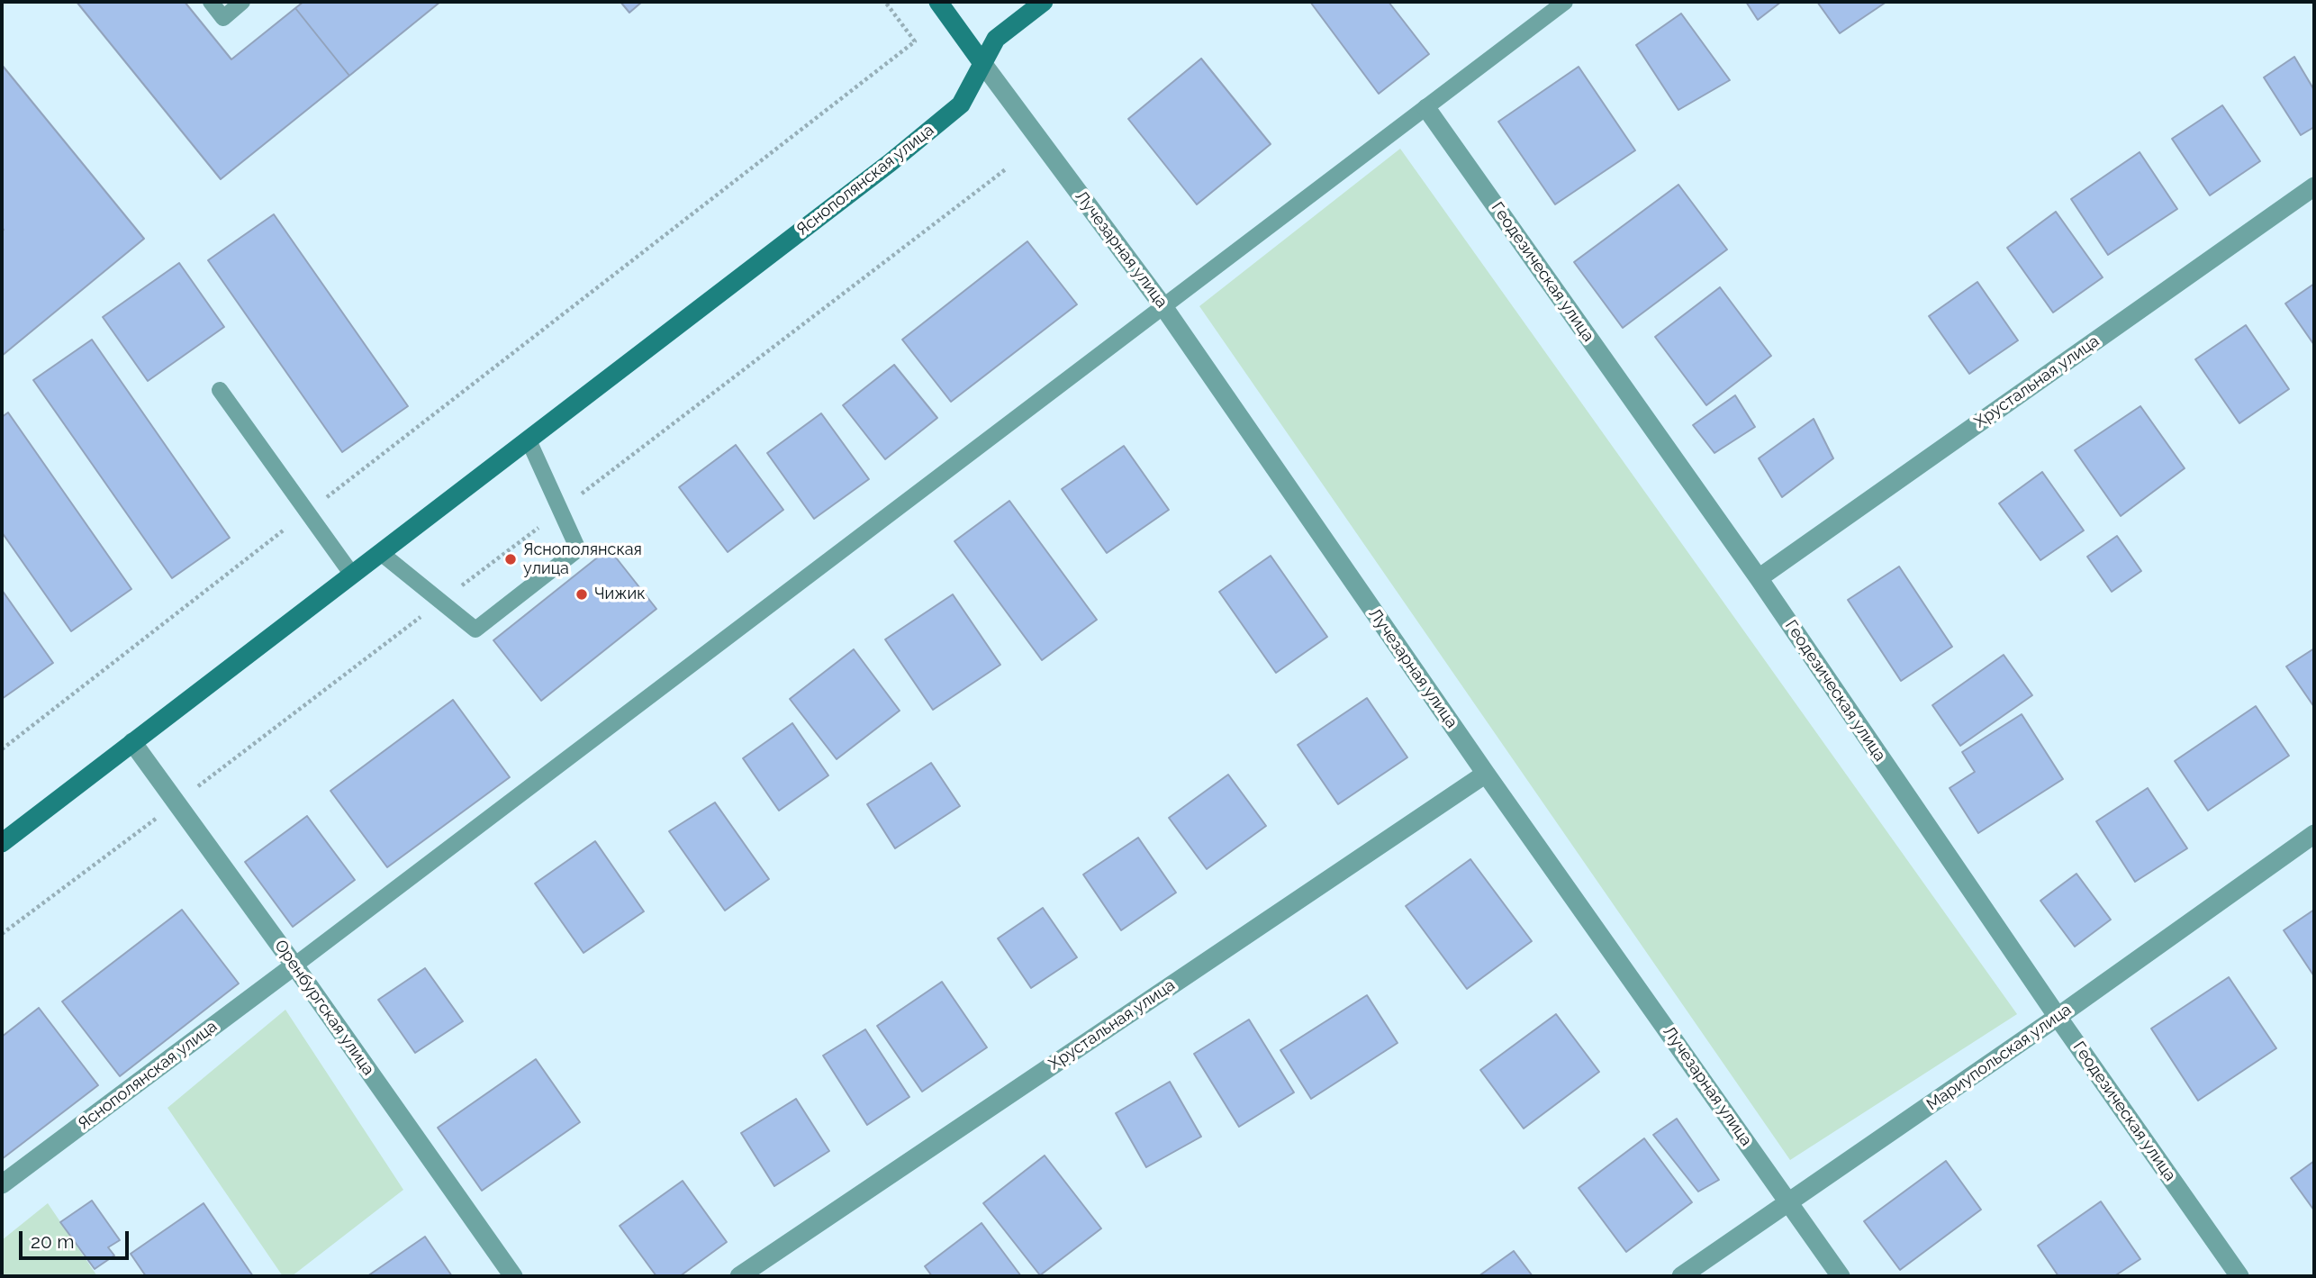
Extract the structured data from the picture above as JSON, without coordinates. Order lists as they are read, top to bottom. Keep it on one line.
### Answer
{"streets":{"street":["Яснополянская улица","Лучезарная улица","Геодезическая улица","Хрустальная улица","Оренбургская улица","Мариупольская улица"]},"crossings":[["Яснополянская улица","Лучезарная улица"],["Яснополянская улица","Оренбургская улица"],["Лучезарная улица","Хрустальная улица"],["Лучезарная улица","Мариупольская улица"],["Геодезическая улица","Хрустальная улица"],["Геодезическая улица","Мариупольская улица"]],"places":["Яснополянская улица","Чижик"],"scale_bar":"20 m"}
